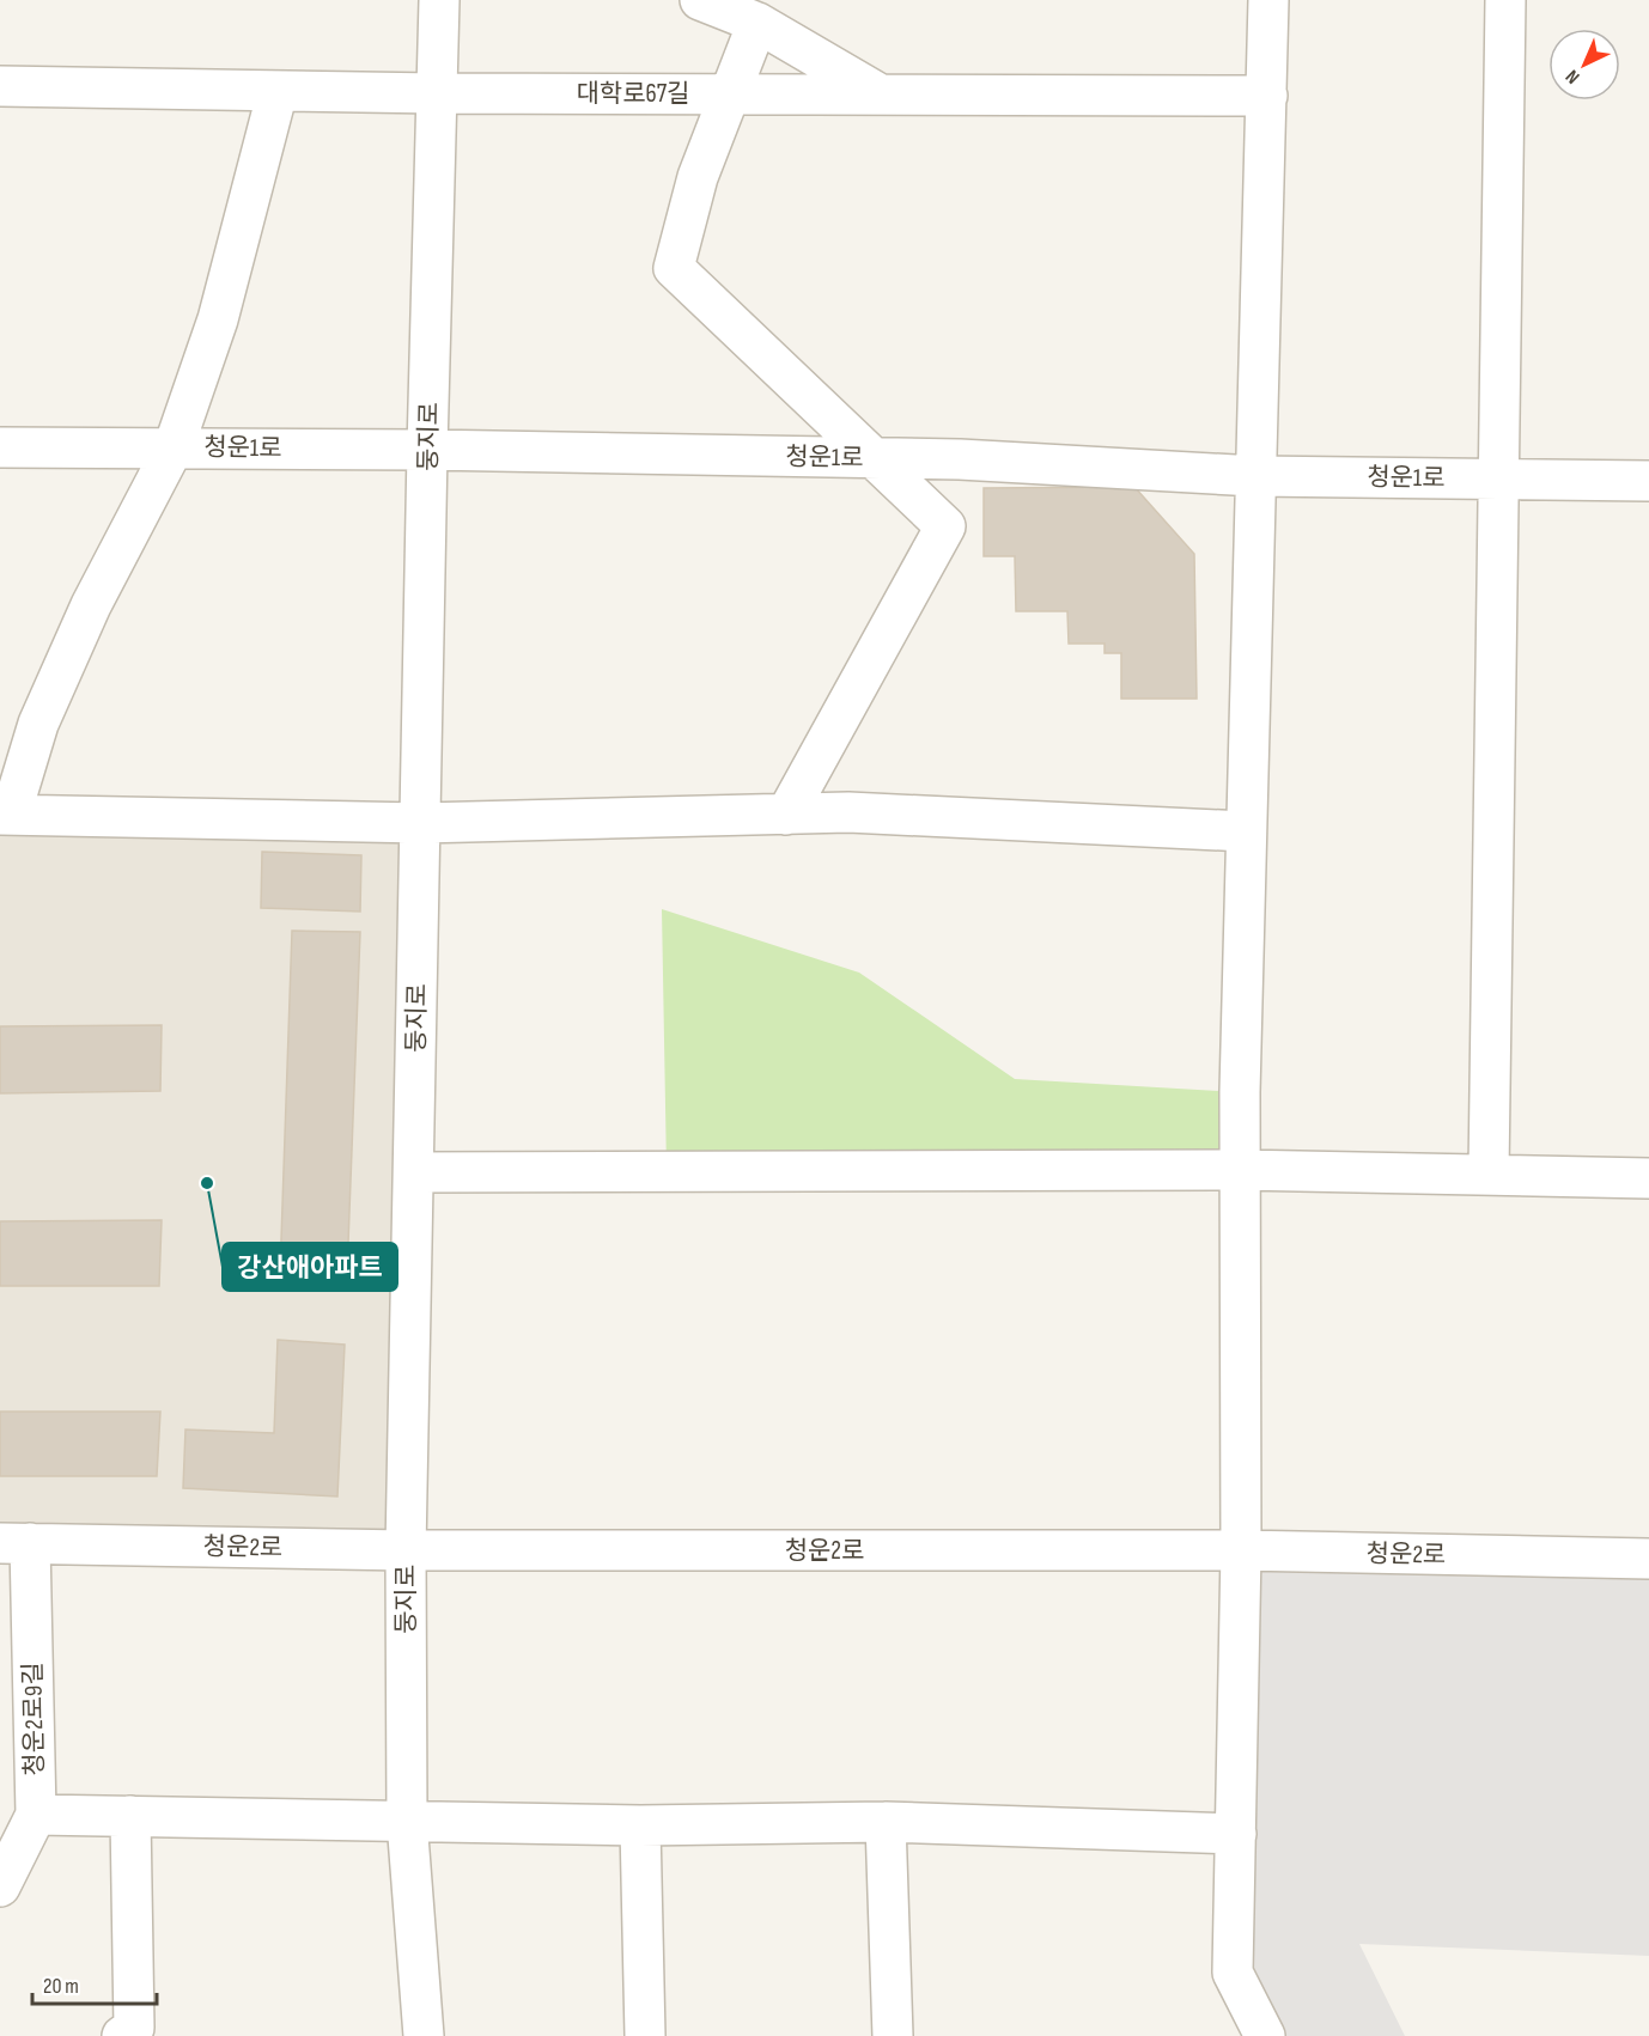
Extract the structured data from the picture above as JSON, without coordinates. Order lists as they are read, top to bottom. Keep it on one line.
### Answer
{"streets":{"street":["대학로67길","둥지로","청운1로","청운2로","청운2로9길"]},"crossings":[["대학로67길","둥지로"],["둥지로","청운1로"],["둥지로","청운2로"],["청운2로","청운2로9길"]],"places":["강산애아파트"],"scale_bar":"20 m","north":"bottom left"}
